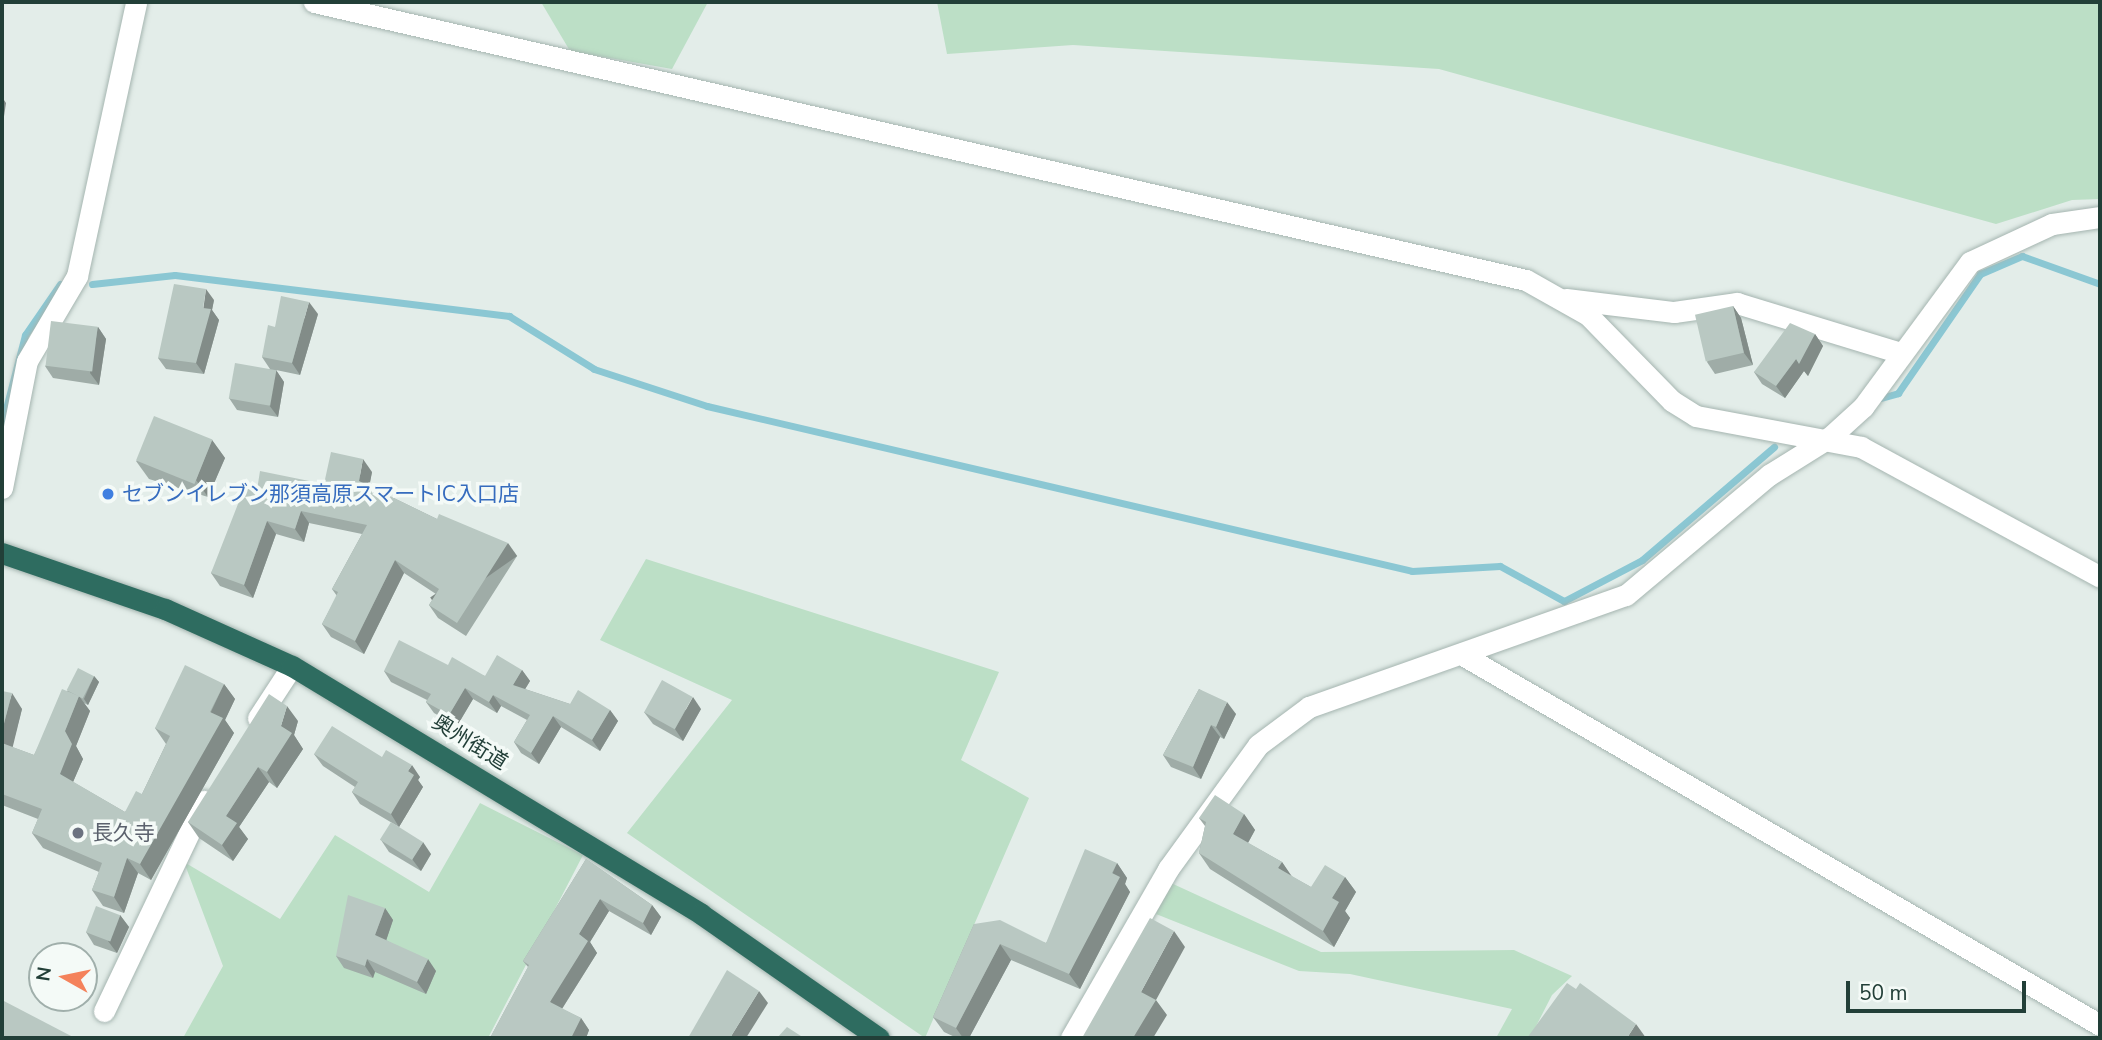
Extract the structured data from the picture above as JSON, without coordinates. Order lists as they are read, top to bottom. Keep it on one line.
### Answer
{"streets":{"highway":["奥州街道"]},"places":["セブンイレブン那須高原スマートIC入口店","長久寺"],"scale_bar":"50 m","north":"left"}
